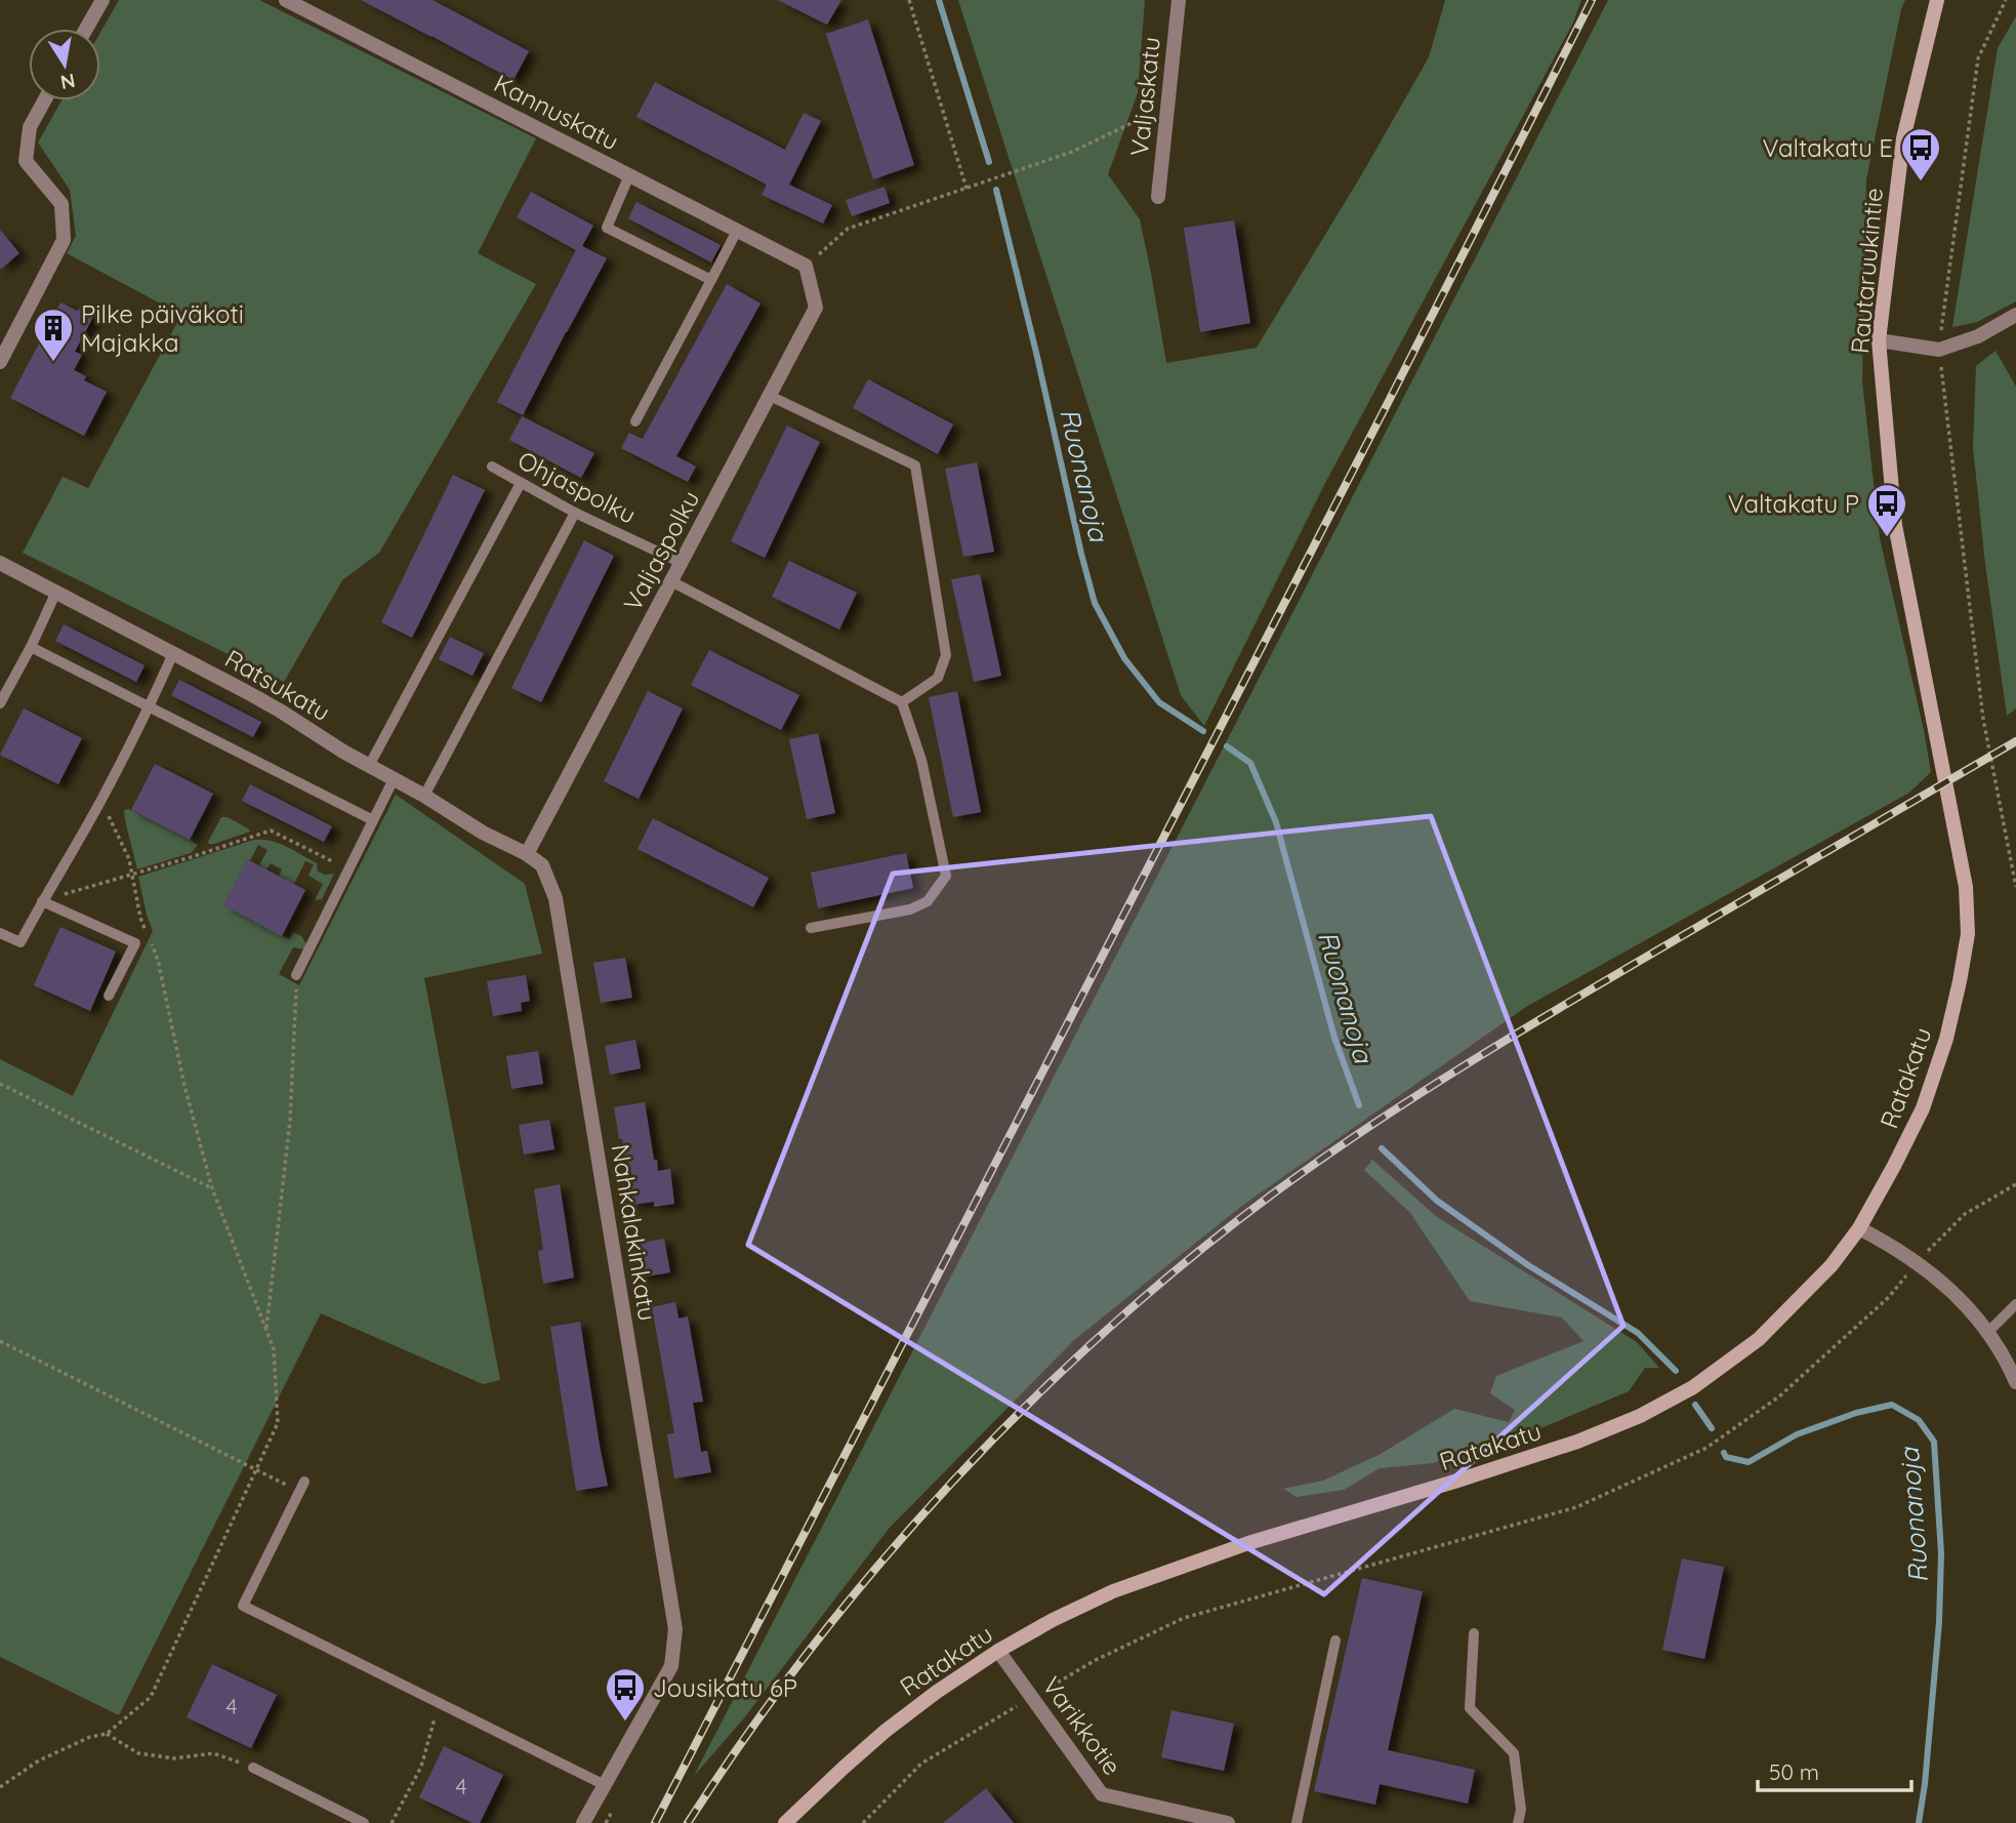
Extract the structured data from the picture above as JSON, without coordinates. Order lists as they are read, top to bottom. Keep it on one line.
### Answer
{"streets":{"main road":["Rautaruukintie","Ratakatu"],"street":["Valjaskatu","Kannuskatu","Valjaspolku","Ratsukatu","Nahkalakinkatu","Varikkotie"],"lane":["Ohjaspolku"]},"crossings":[["Kannuskatu","Valjaspolku"],["Rautaruukintie","Ratakatu"],["Ohjaspolku","Valjaspolku"],["Valjaspolku","Ratsukatu"],["Valjaspolku","Nahkalakinkatu"],["Ratsukatu","Nahkalakinkatu"],["Ratakatu","Varikkotie"]],"water":["Ruonanoja"],"places":{"bus stop":["Valtakatu E","Valtakatu P","Jousikatu 6P"],"building":["Pilke päiväkoti Majakka"]},"house_numbers":["4","4"],"scale_bar":"50 m","north":"bottom"}
